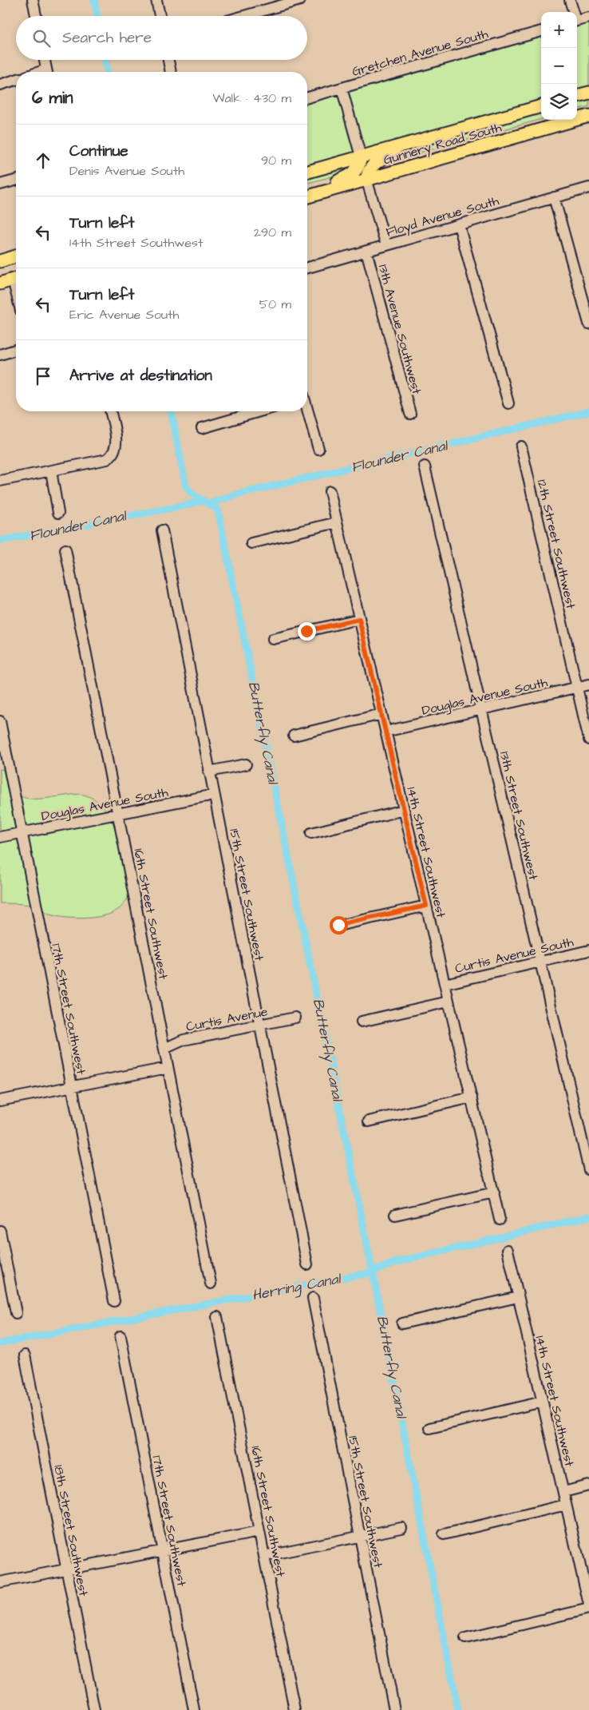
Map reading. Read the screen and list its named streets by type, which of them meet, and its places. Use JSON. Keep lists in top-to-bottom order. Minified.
{"streets":{"main road":["Gunnery Road South"],"street":["Gretchen Avenue South","Floyd Avenue South","13th Avenue Southwest","12th Street Southwest","Douglas Avenue South","13th Street Southwest","14th Street Southwest","15th Street Southwest","16th Street Southwest","Curtis Avenue South","17th Street Southwest","Curtis Avenue","18th Street Southwest"]},"crossings":[["Floyd Avenue South","13th Avenue Southwest"],["12th Street Southwest","Douglas Avenue South"],["Douglas Avenue South","13th Street Southwest"],["Douglas Avenue South","14th Street Southwest"],["Douglas Avenue South","15th Street Southwest"],["Douglas Avenue South","16th Street Southwest"],["Douglas Avenue South","17th Street Southwest"],["13th Street Southwest","Curtis Avenue South"],["14th Street Southwest","Curtis Avenue South"],["15th Street Southwest","Curtis Avenue"],["16th Street Southwest","Curtis Avenue"]],"water":["Flounder Canal","Butterfly Canal","Herring Canal"],"page":{"map_buttons":["+","−"],"search":"Search here","heading":["6 min","Walk · 430 m"],"list":[["Continue","Denis Avenue South","90 m"],["Turn left","14th Street Southwest","290 m"],["Turn left","Eric Avenue South","50 m"],"Arrive at destination"]}}
